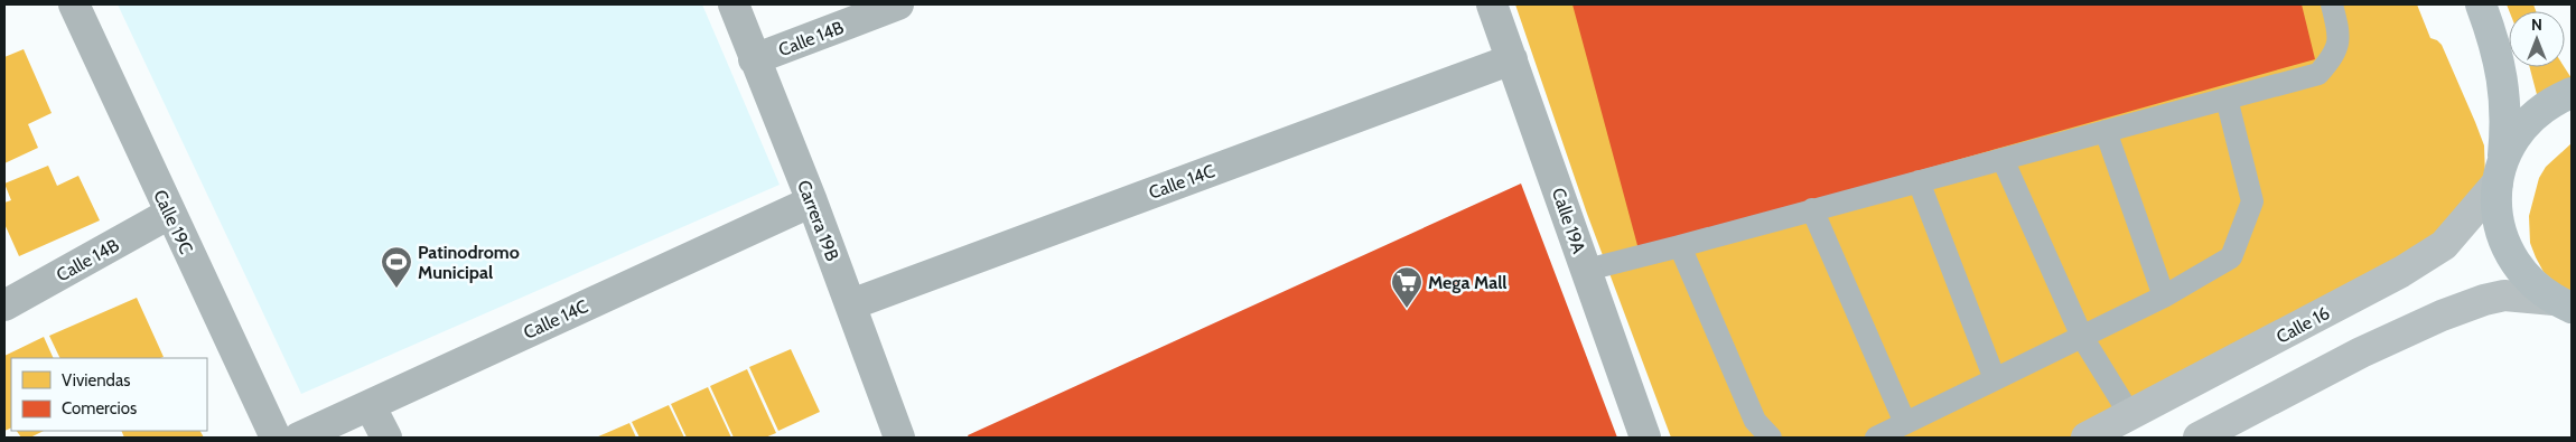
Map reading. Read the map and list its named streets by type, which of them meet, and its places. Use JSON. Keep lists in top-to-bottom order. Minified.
{"streets":{"main road":["Calle 16"],"street":["Calle 14B","Calle 14C","Carrera 19B","Calle 19A","Calle 19C"]},"crossings":[["Calle 14B","Carrera 19B"],["Calle 14B","Calle 19C"],["Calle 14C","Carrera 19B"],["Calle 14C","Calle 19A"]],"places":{"sports":["Patinodromo Municipal"],"supermarket":["Mega Mall"]},"legend":["Viviendas","Comercios"],"north":"top"}
